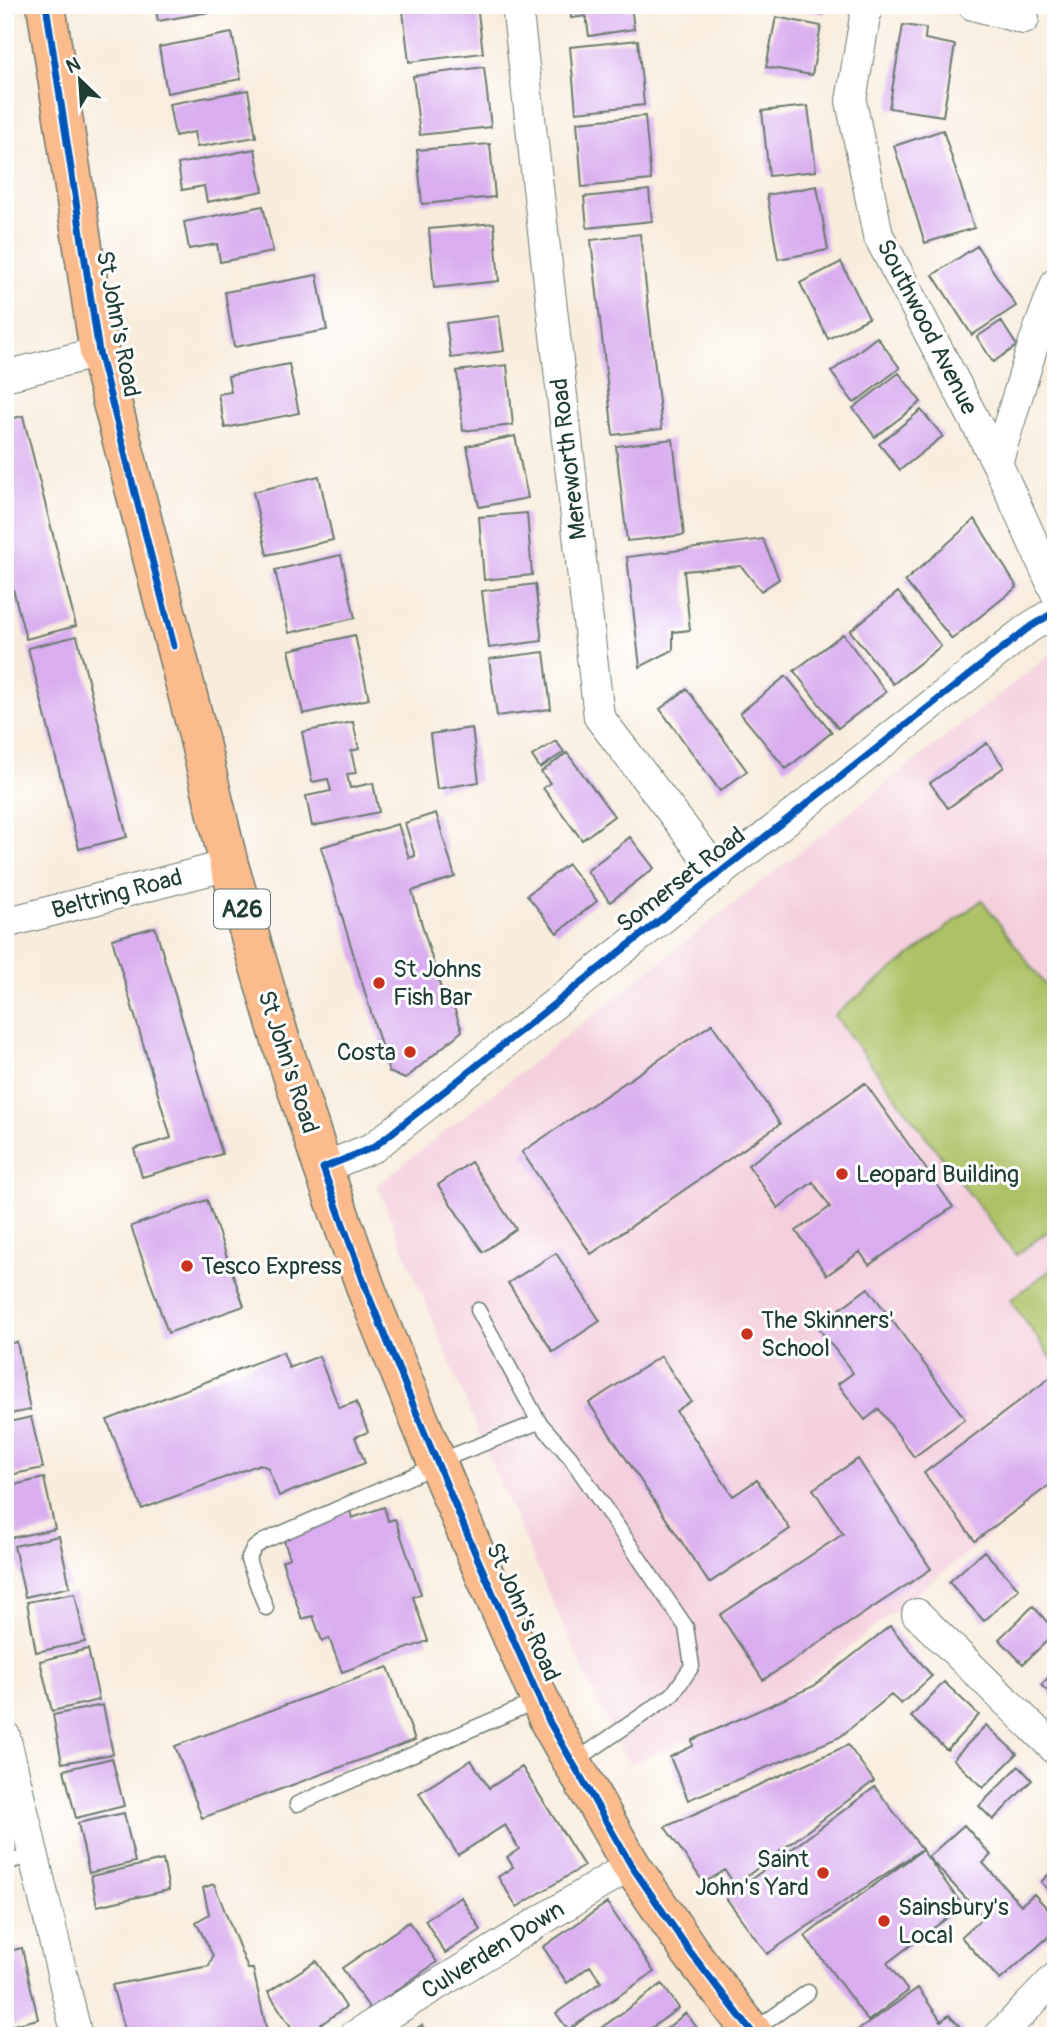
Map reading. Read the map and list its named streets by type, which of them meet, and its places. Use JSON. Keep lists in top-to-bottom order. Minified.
{"streets":{"highway":["St John's Road","A26"],"street":["Southwood Avenue","Mereworth Road","Somerset Road","Beltring Road","Culverden Down"]},"crossings":[["St John's Road","Somerset Road"],["St John's Road","Beltring Road"],["St John's Road","Culverden Down"],["Mereworth Road","Somerset Road"]],"places":["St Johns Fish Bar","Costa","Leopard Building","Tesco Express","The Skinners' School","Saint John's Yard","Sainsbury's Local"],"north":"top left"}
